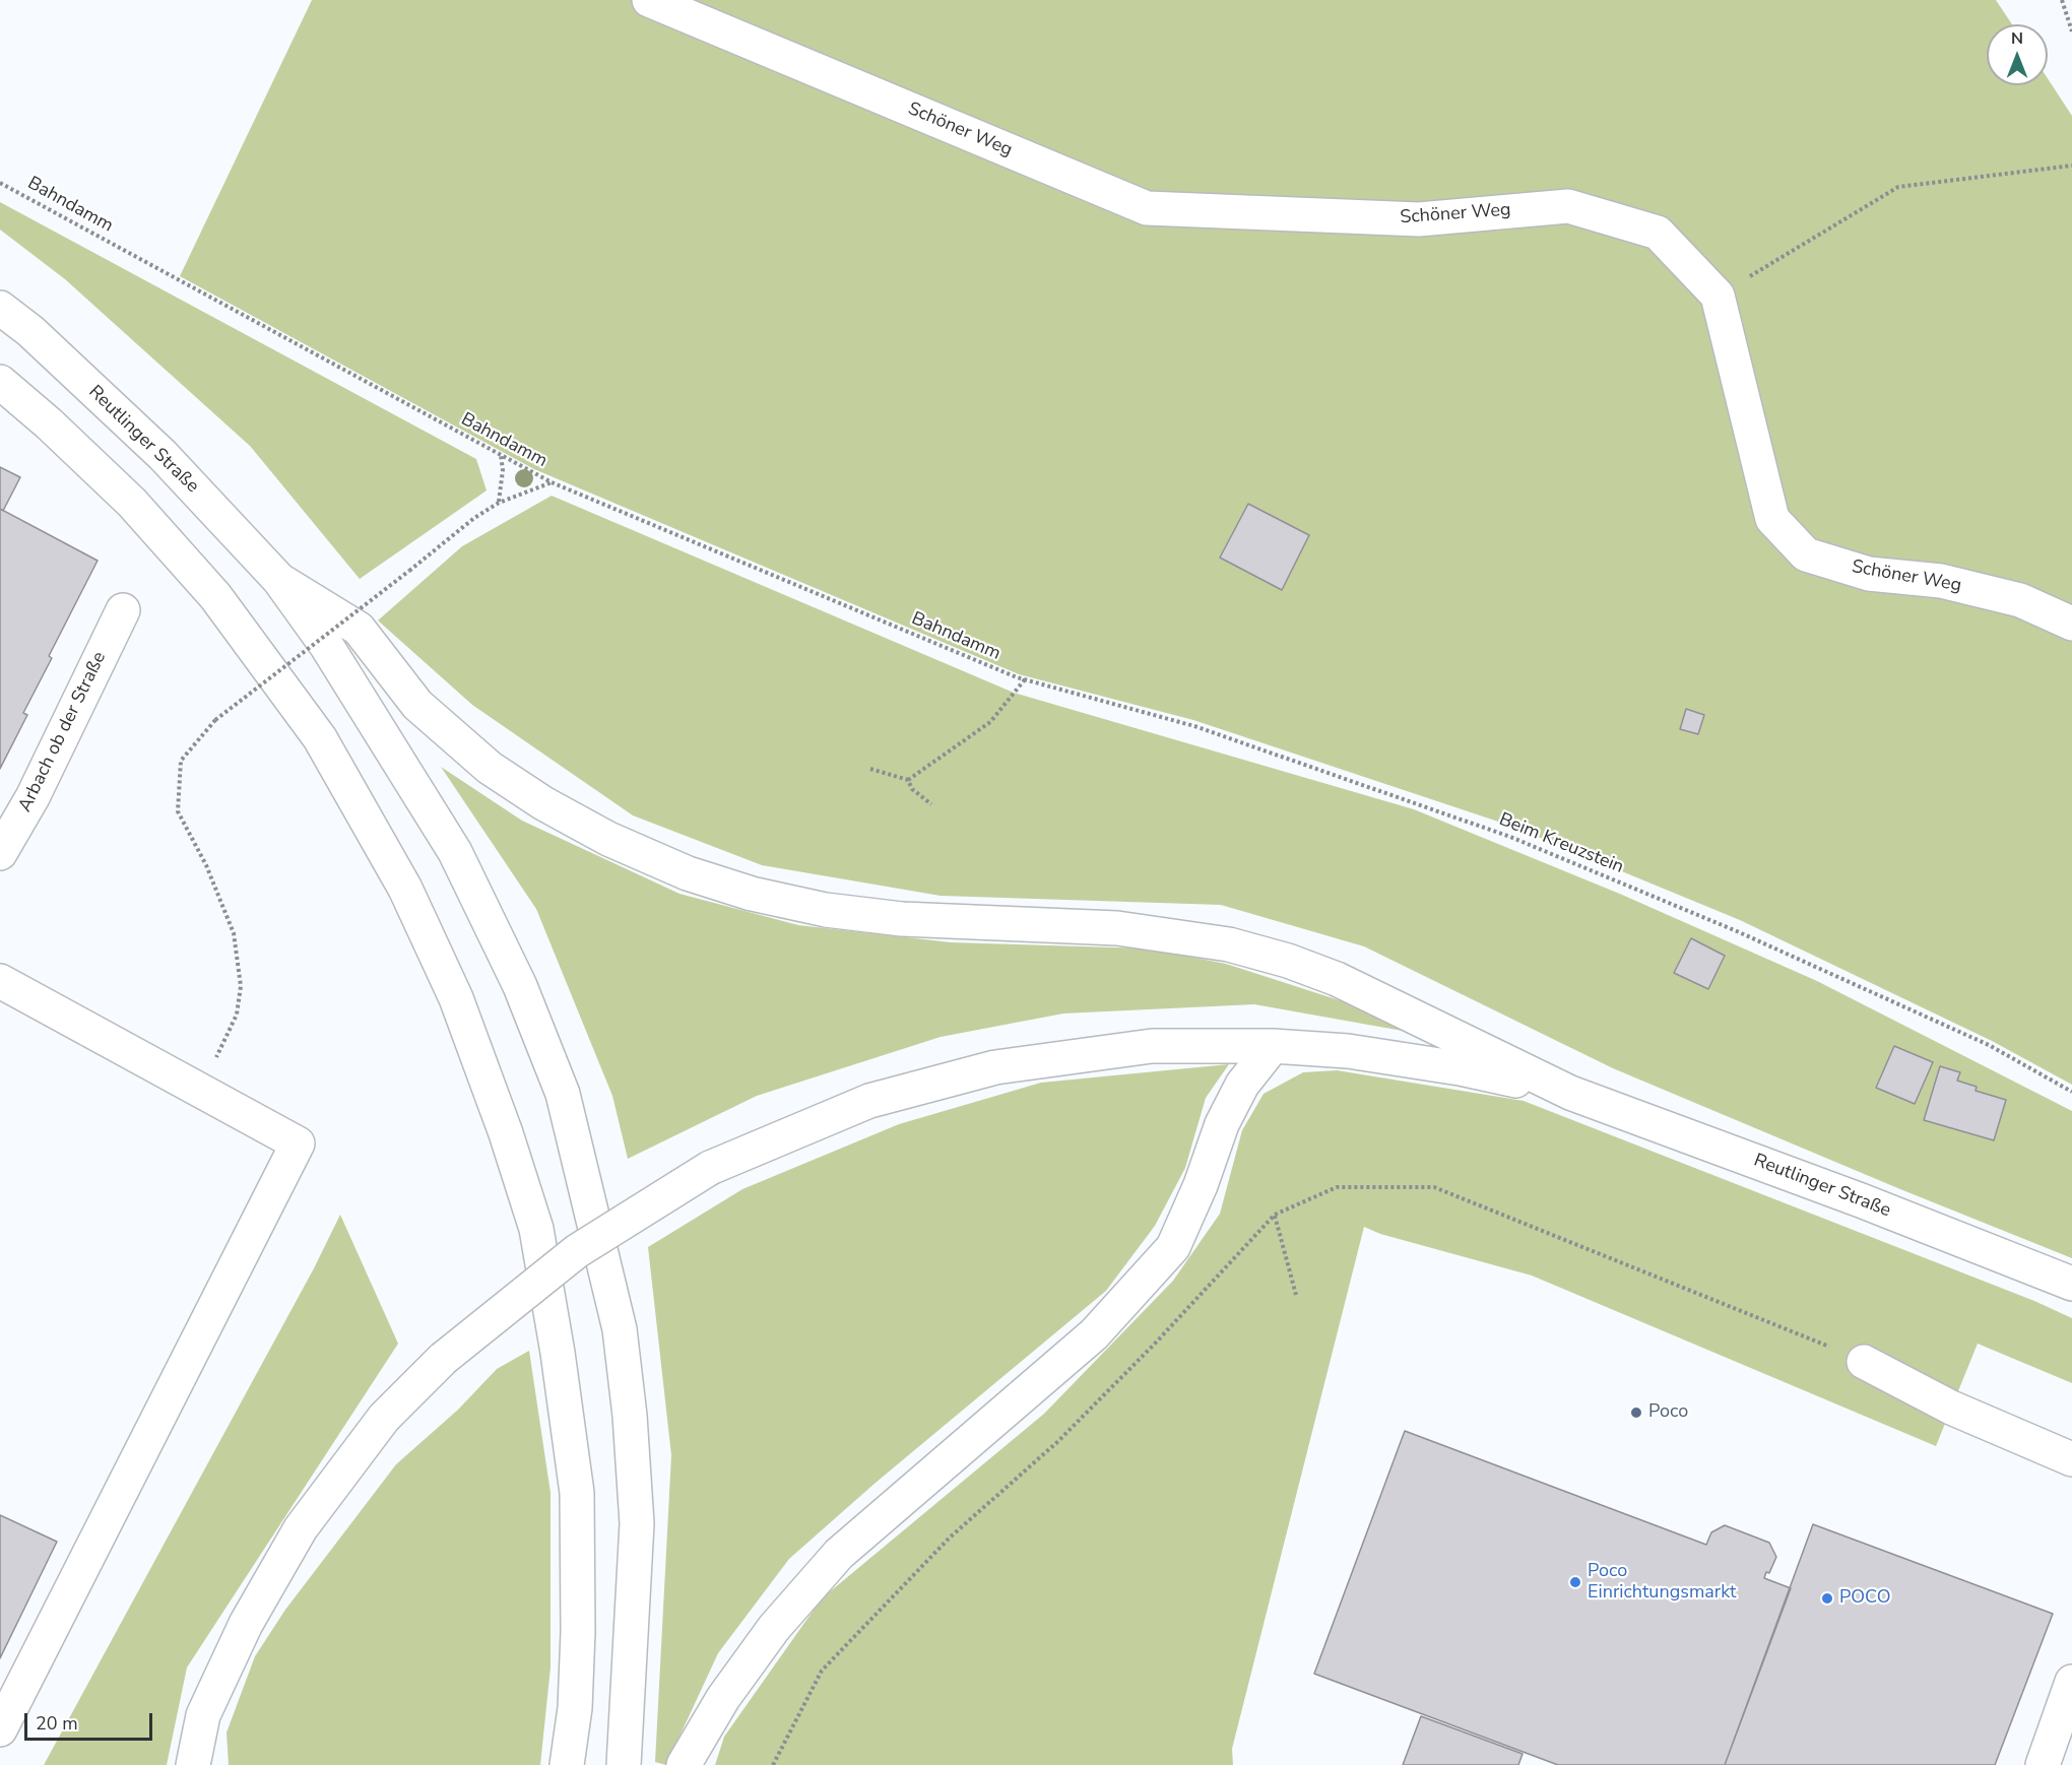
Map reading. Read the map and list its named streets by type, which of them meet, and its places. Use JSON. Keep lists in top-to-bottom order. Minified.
{"streets":{"main road":["Schöner Weg","Reutlinger Straße","Arbach ob der Straße"],"path":["Bahndamm","Beim Kreuzstein"]},"crossings":[["Bahndamm","Beim Kreuzstein"]],"places":["Poco","Poco Einrichtungsmarkt","POCO"],"scale_bar":"20 m","north":"top"}
